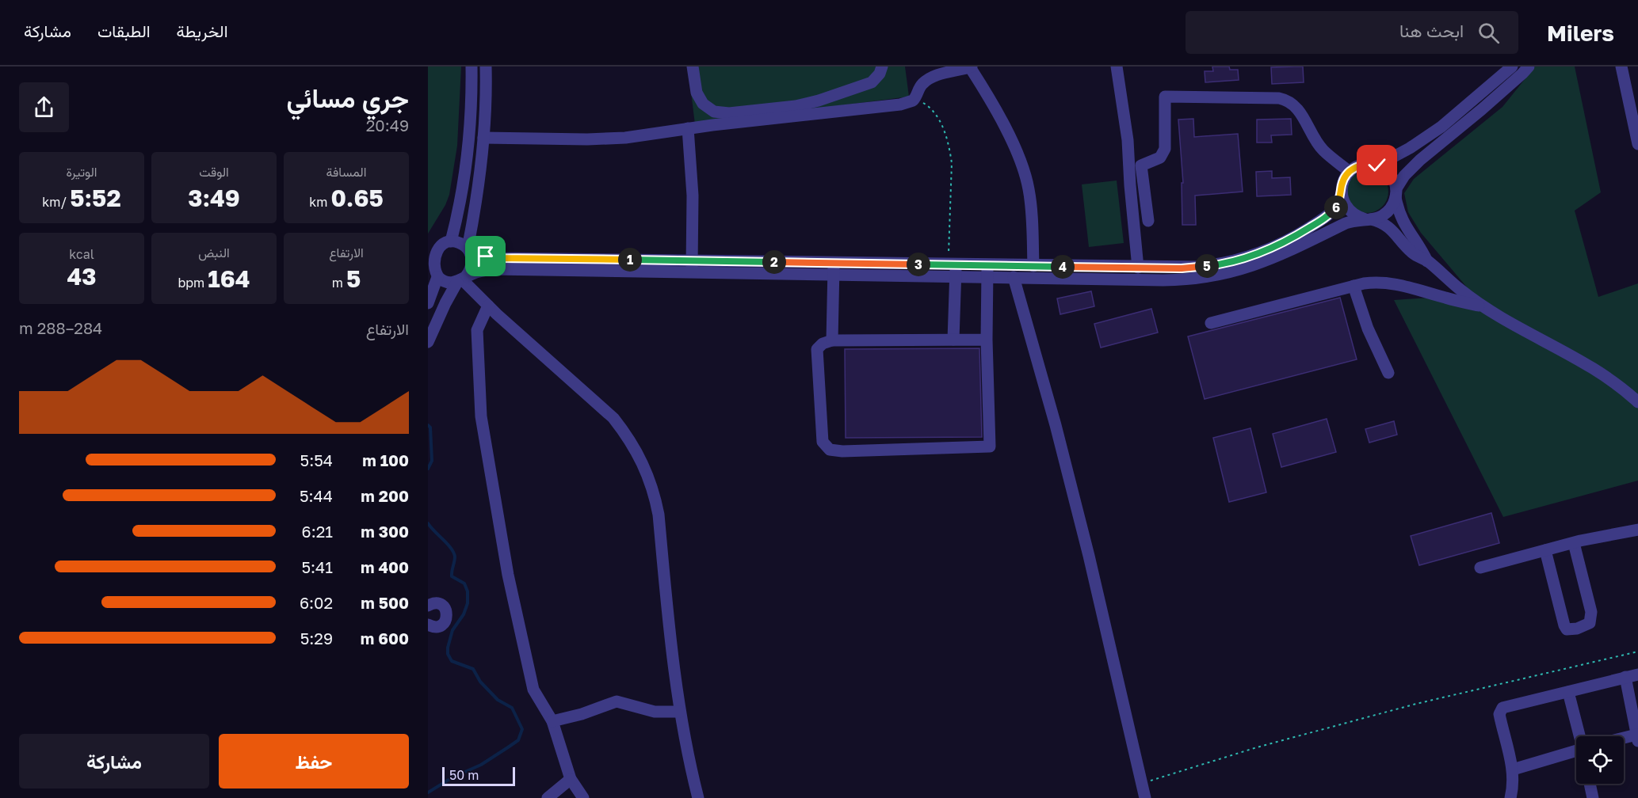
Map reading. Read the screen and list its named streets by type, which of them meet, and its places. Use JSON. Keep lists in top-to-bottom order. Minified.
{"scale_bar":"50 m","page":{"header":"Milers","search":"ابحث هنا","nav":["الخريطة","الطبقات","مشاركة"],"heading":["جري مسائي","20:49"],"stats":[["المسافة","0.65 km"],["الوقت","3:49"],["الوتيرة","5:52 /km"],["الارتفاع","5 m"],["النبض","164 bpm"],["kcal","43"]],"pins":["6","1","2","3","5","4"],"chart":["الارتفاع","284–288 m"],"list":[{"name":"100 m","note":"5:54"},{"name":"200 m","note":"5:44"},{"name":"300 m","note":"6:21"},{"name":"400 m","note":"5:41"},{"name":"500 m","note":"6:02"},{"name":"600 m","note":"5:29"}],"buttons":["حفظ","مشاركة"],"scale":"50 m"}}
